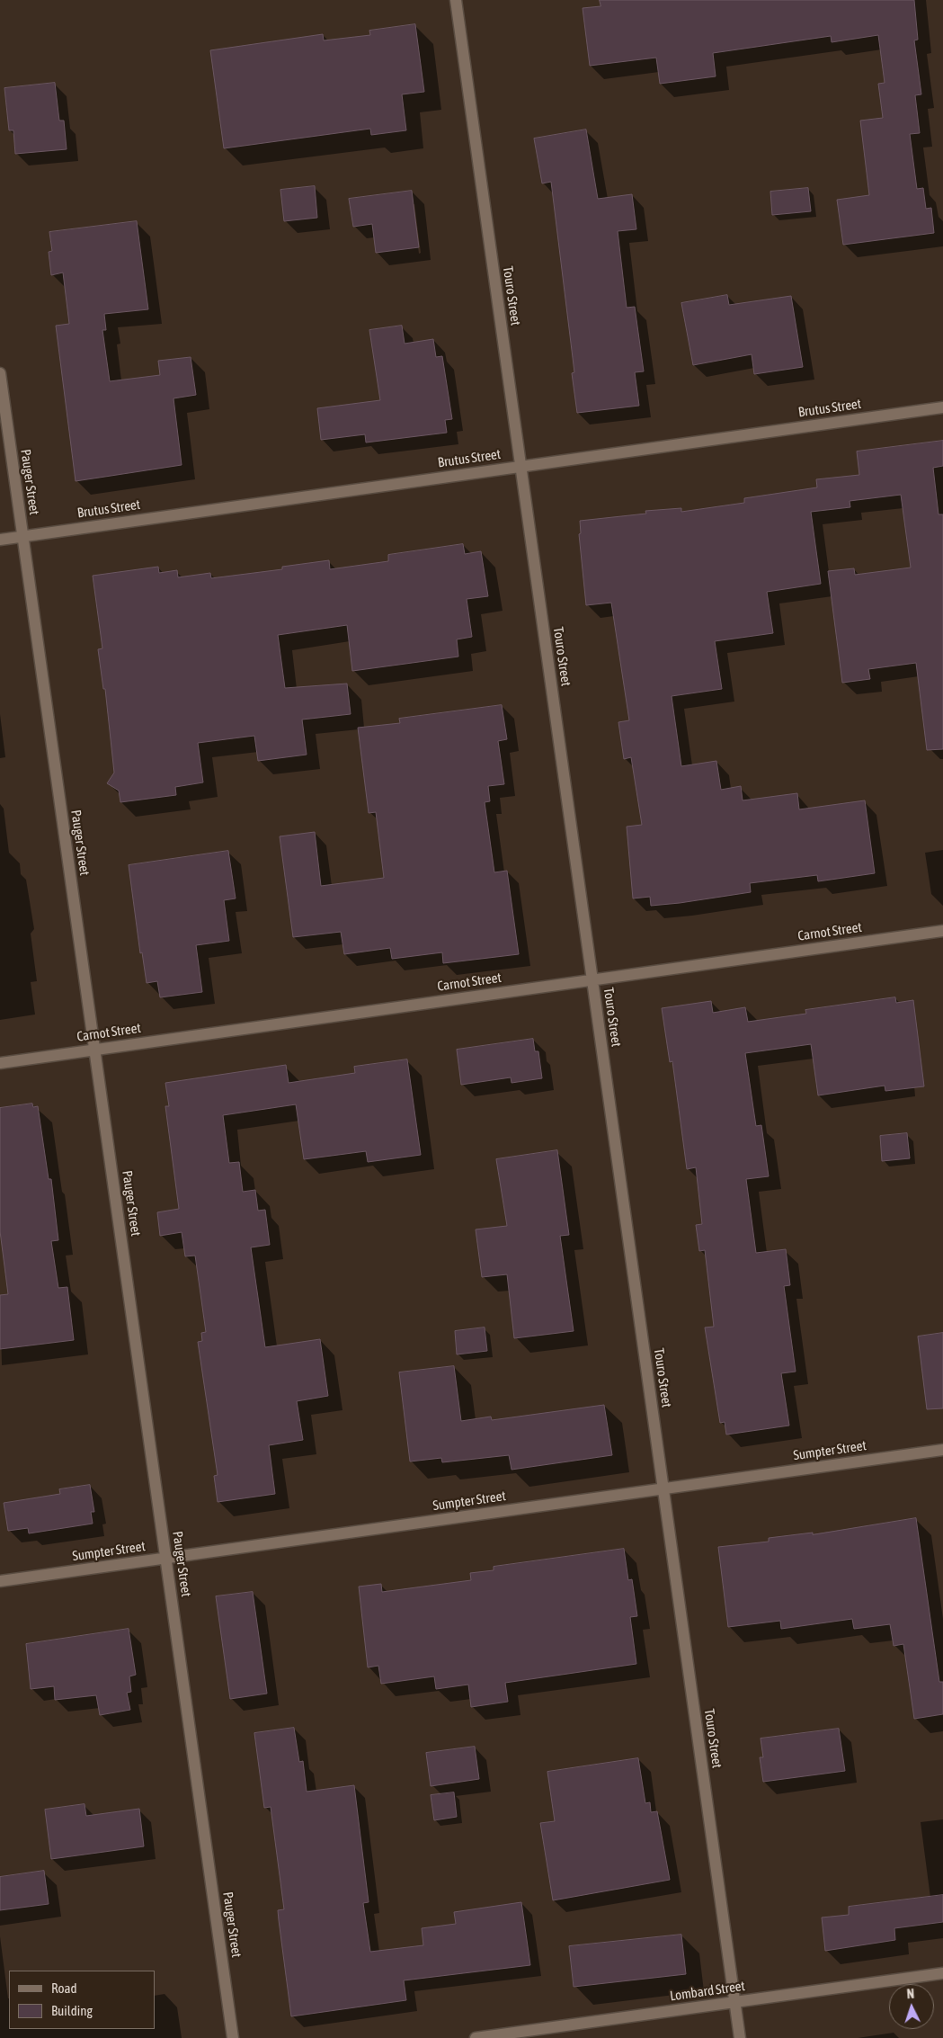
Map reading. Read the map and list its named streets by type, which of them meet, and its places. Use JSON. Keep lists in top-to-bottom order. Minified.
{"streets":{"street":["Touro Street","Brutus Street","Pauger Street","Carnot Street","Sumpter Street","Lombard Street"]},"crossings":[["Touro Street","Brutus Street"],["Touro Street","Carnot Street"],["Touro Street","Sumpter Street"],["Touro Street","Lombard Street"],["Brutus Street","Pauger Street"],["Pauger Street","Carnot Street"],["Pauger Street","Sumpter Street"]],"legend":["Road","Building"],"north":"top"}
